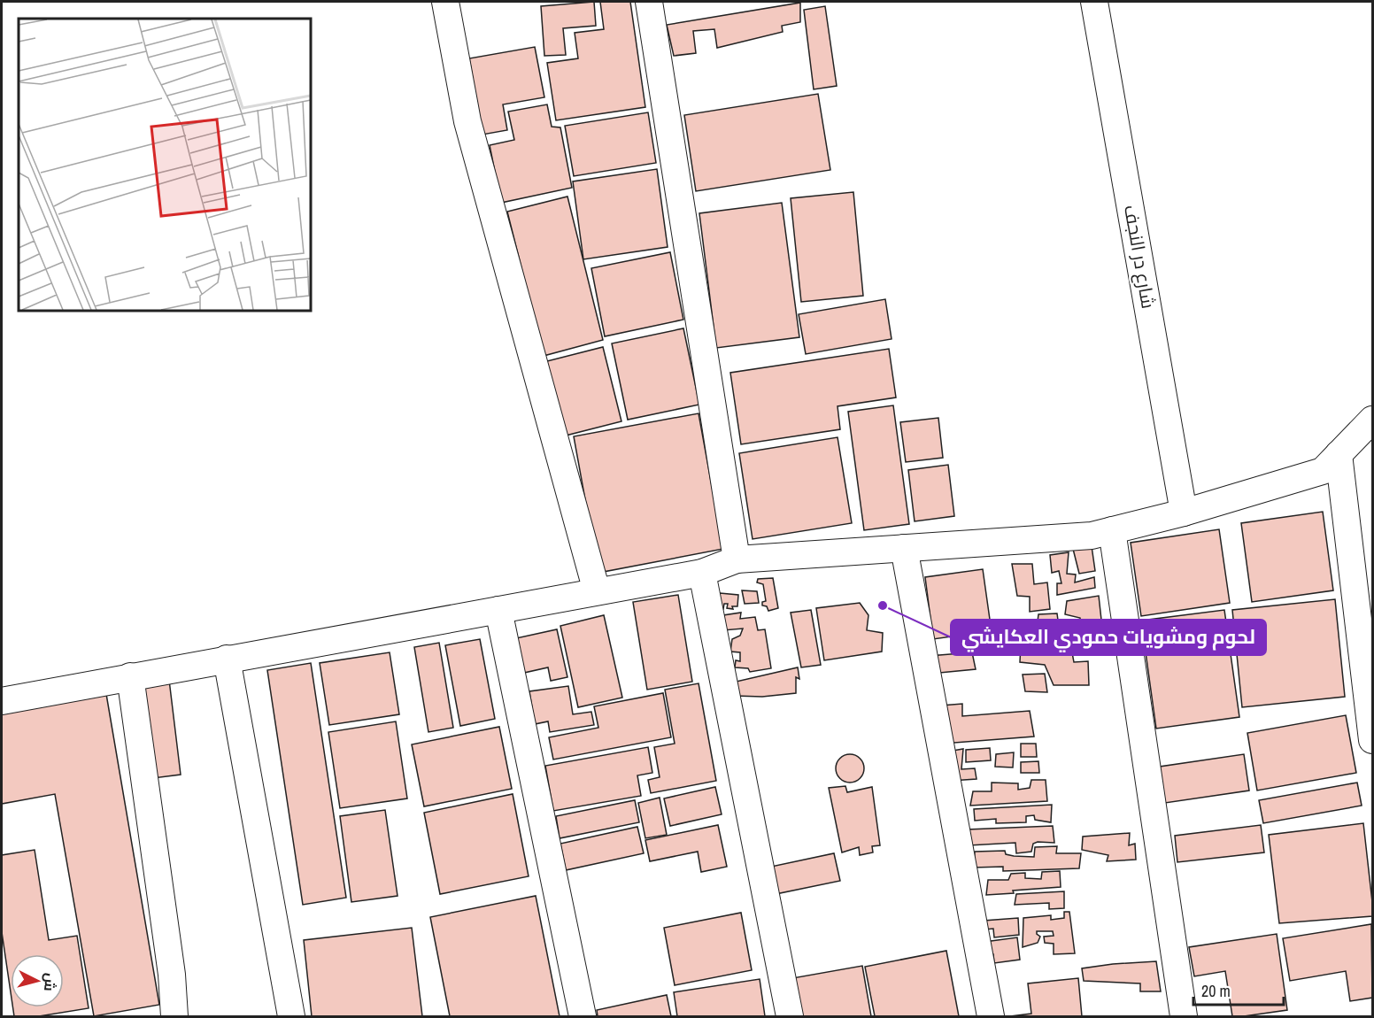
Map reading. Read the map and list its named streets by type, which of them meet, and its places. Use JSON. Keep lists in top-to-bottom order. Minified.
{"streets":{"street":["شارع در النجف"]},"places":["لحوم ومشويات حمودي العكايشي"],"scale_bar":"20 m","north":"right"}
